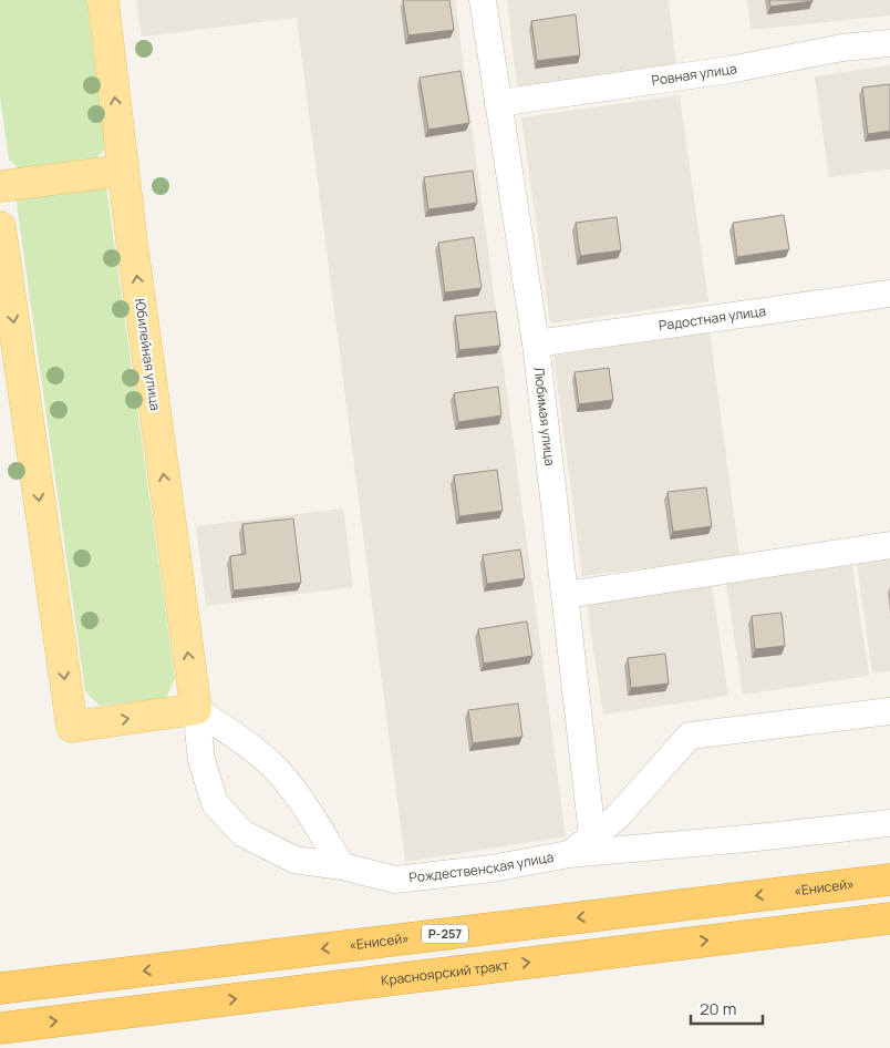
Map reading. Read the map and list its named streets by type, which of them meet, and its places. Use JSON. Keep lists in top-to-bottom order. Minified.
{"streets":{"highway":["«Енисей»","Р-257","Красноярский тракт"],"main road":["Юбилейная улица"],"street":["Ровная улица","Радостная улица","Любимая улица","Рождественская улица"]},"crossings":[["Ровная улица","Любимая улица"],["Радостная улица","Любимая улица"],["Юбилейная улица","Рождественская улица"],["Любимая улица","Рождественская улица"]],"one_way":["Юбилейная улица","«Енисей»","Красноярский тракт"],"scale_bar":"20 m"}
